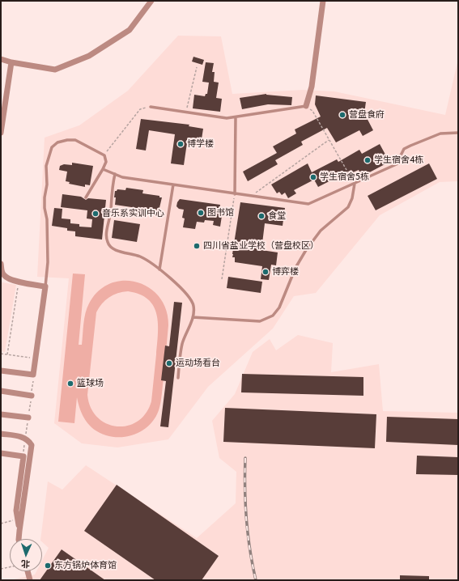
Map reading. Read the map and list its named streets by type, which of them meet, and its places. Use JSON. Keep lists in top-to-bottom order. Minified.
{"places":["营盘食府","博学楼","学生宿舍4栋","学生宿舍5栋","图书馆","音乐系实训中心","食堂","四川省盐业学校（营盘校区）","博弈楼","运动场看台","篮球场","东方锅炉体育馆"],"north":"bottom"}
